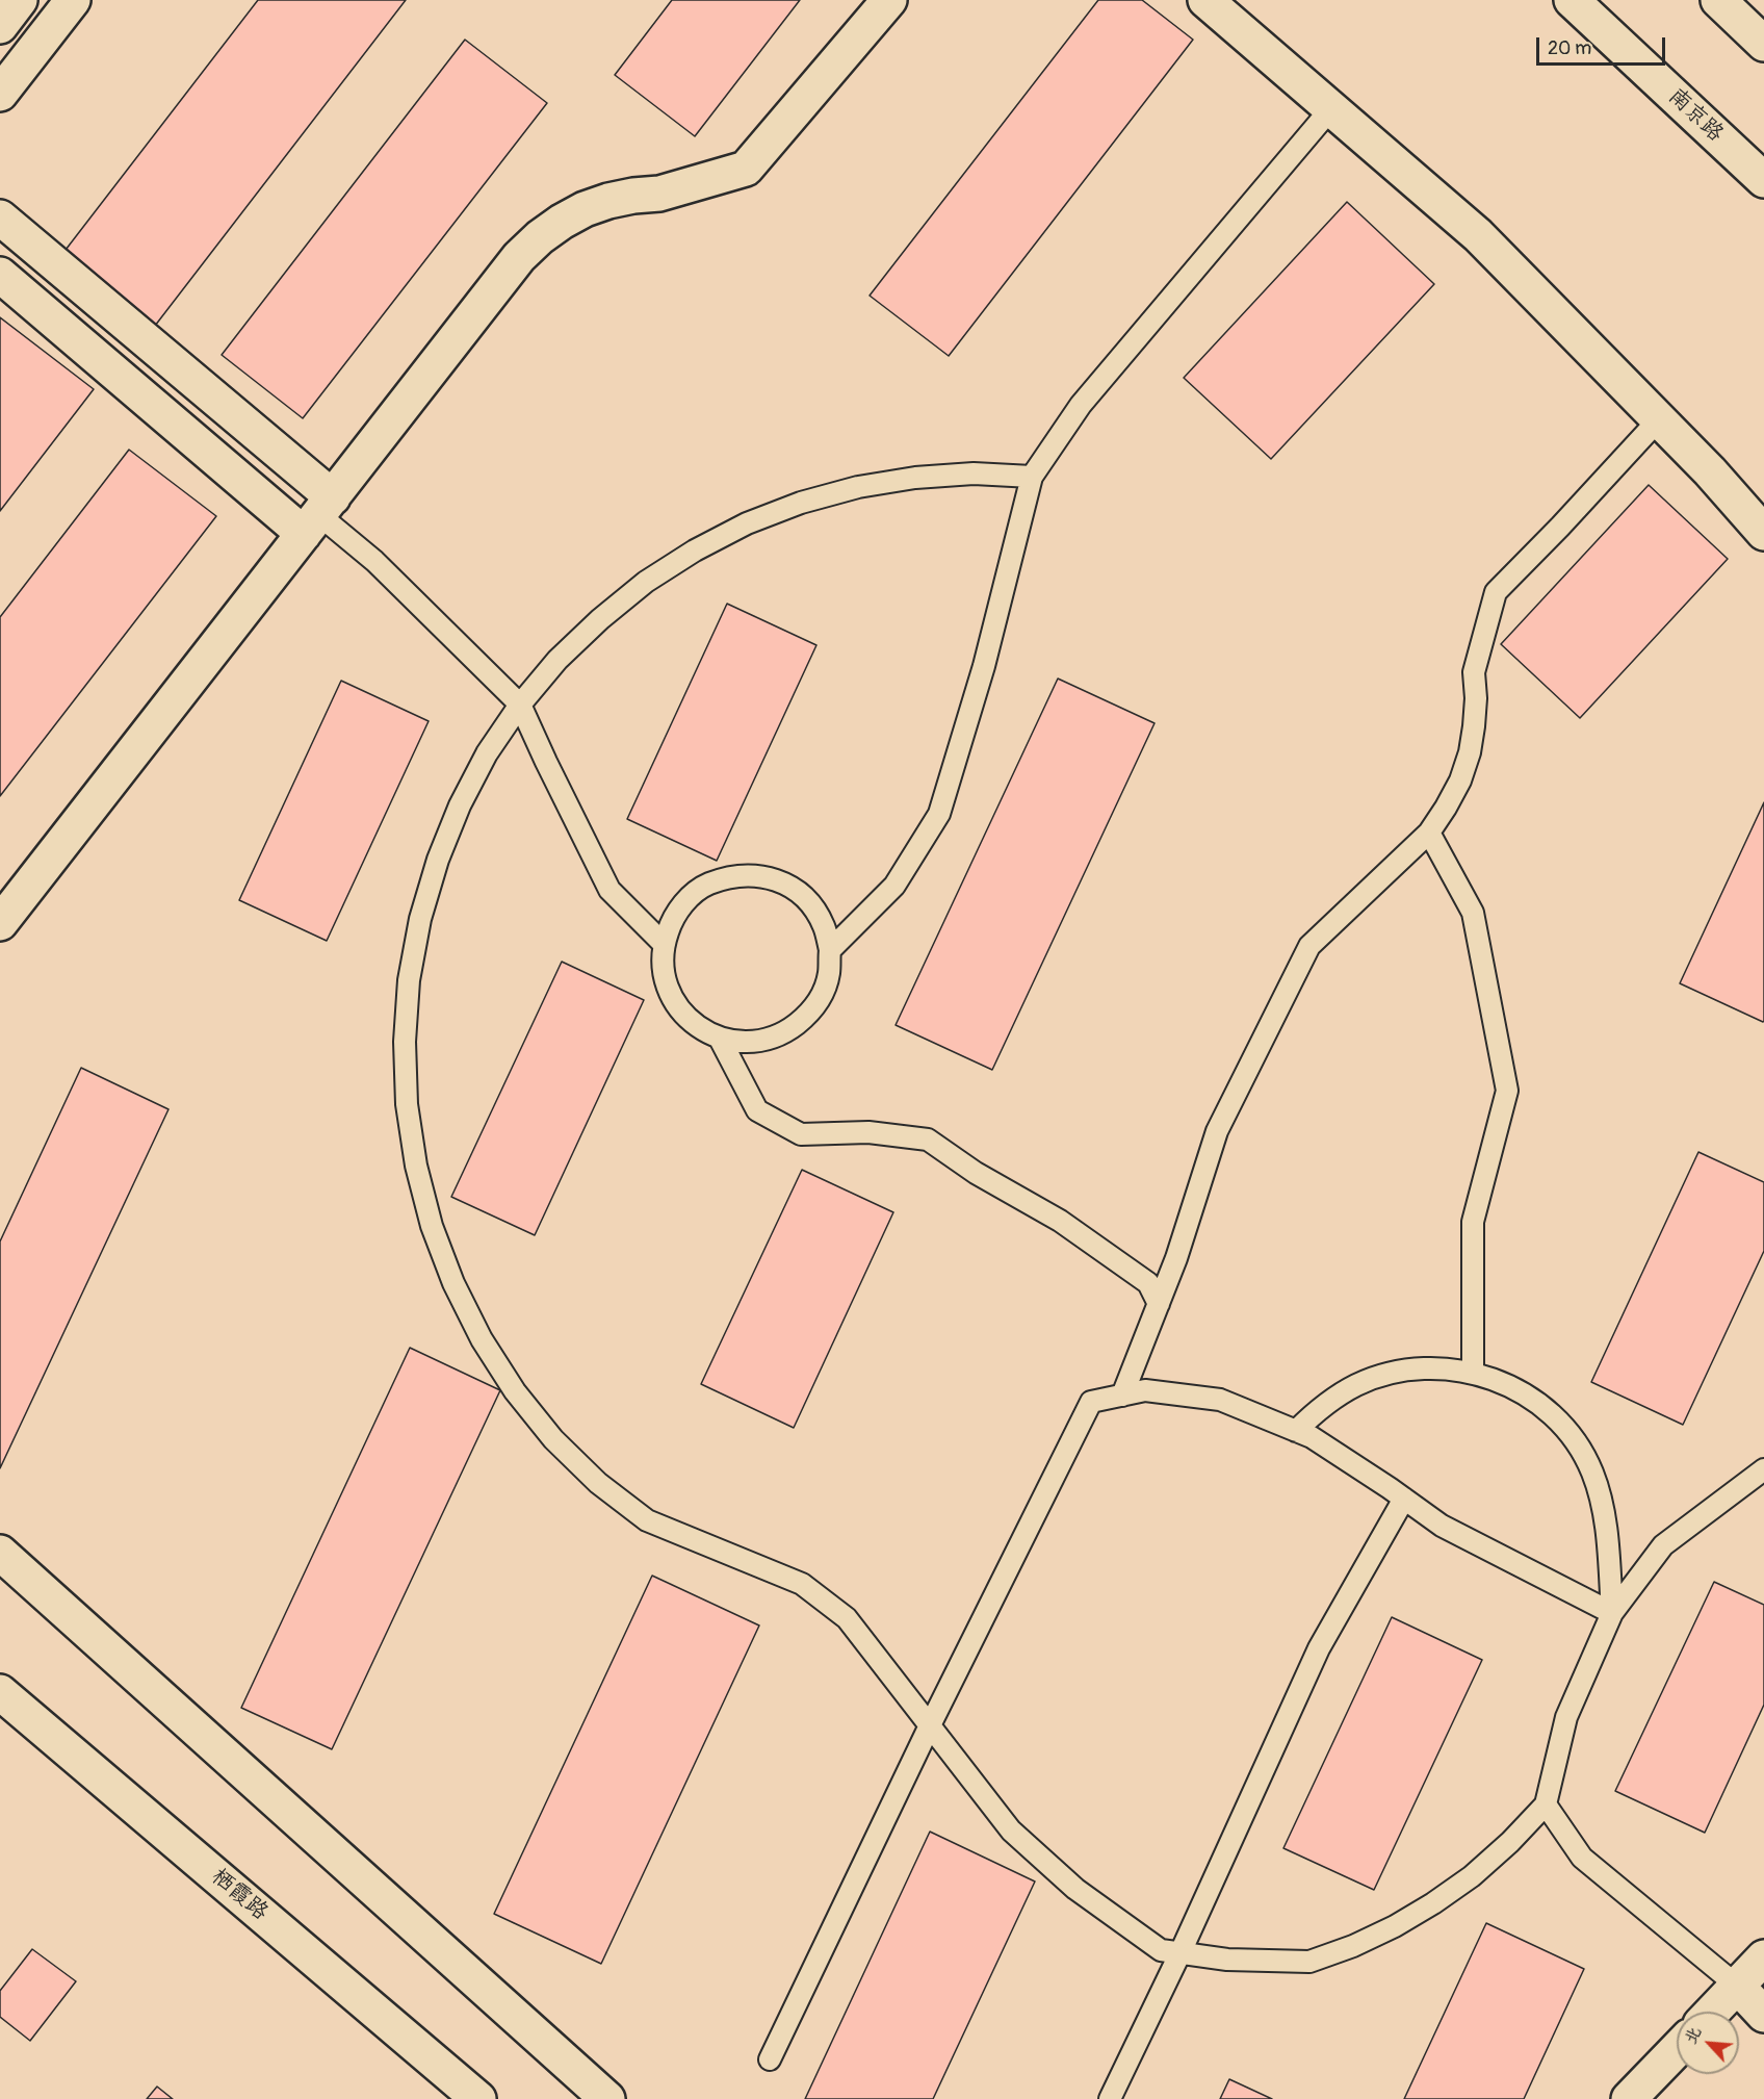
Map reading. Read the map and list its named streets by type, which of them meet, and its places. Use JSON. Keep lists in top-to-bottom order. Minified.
{"streets":{"street":["南京路","栖霞路"]},"scale_bar":"20 m","north":"top left"}
